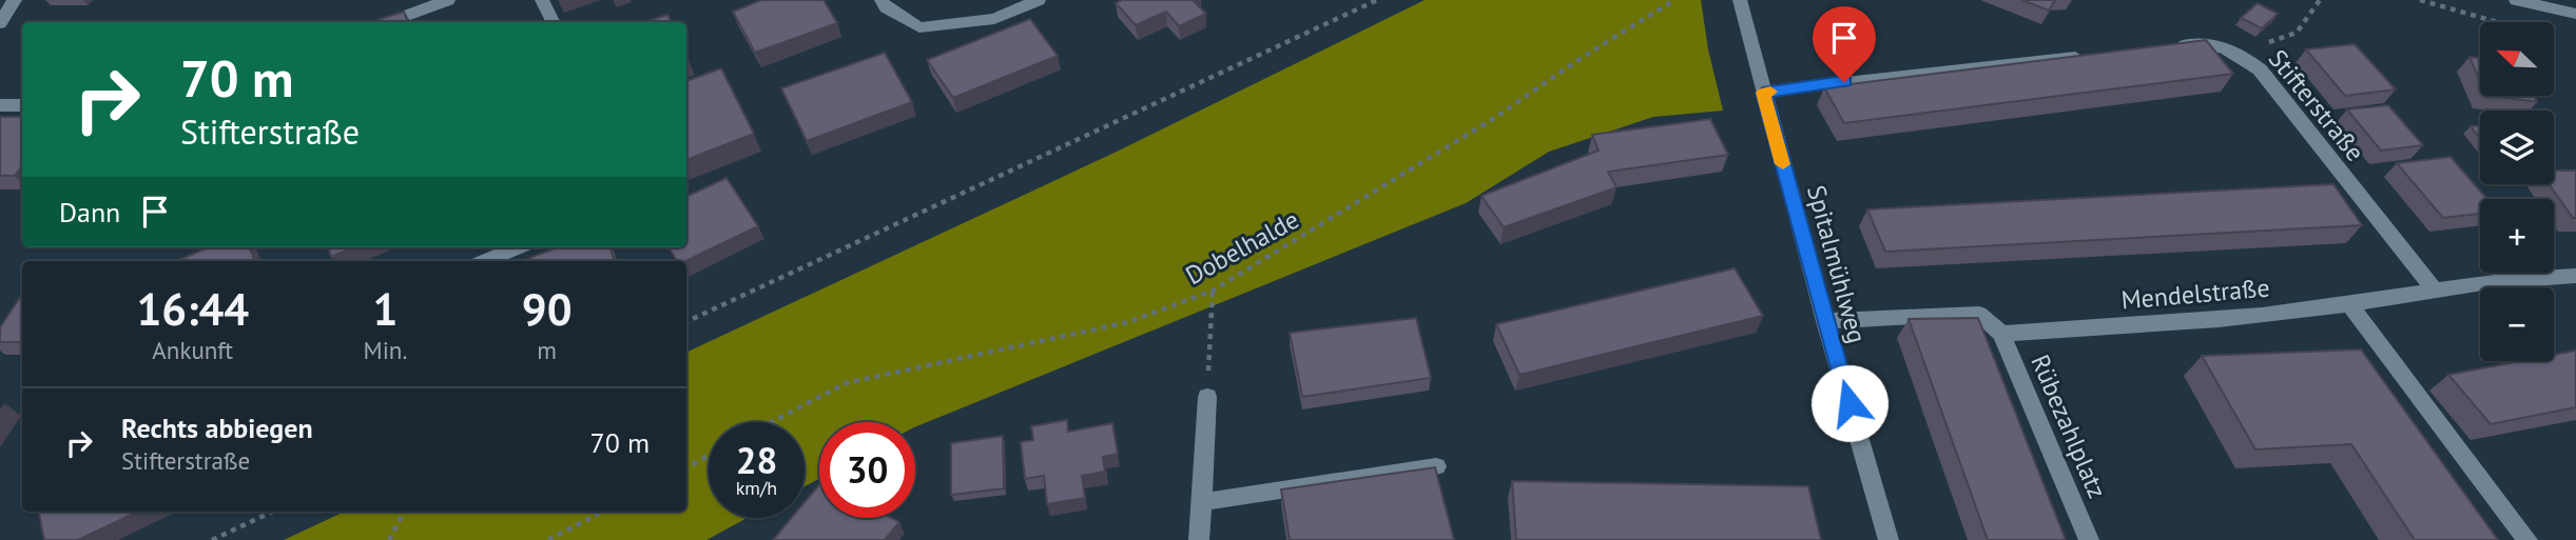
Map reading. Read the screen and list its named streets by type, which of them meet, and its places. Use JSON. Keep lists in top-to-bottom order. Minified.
{"streets":{"street":["Stifterstraße","Spitalmühlweg","Mendelstraße","Rübezahlplatz"],"path":["Dobelhalde"]},"crossings":[["Stifterstraße","Mendelstraße"],["Mendelstraße","Rübezahlplatz"]],"north":"top left","page":{"map_buttons":["+","−"],"turn":["70 m","Stifterstraße"],"then":"Dann","eta":["16:44","Ankunft","1","Min.","90","m"],"list":[{"name":"Rechts abbiegen","note":"Stifterstraße","value":"70 m"}],"speed":"28 km/h","limit":"30"}}
